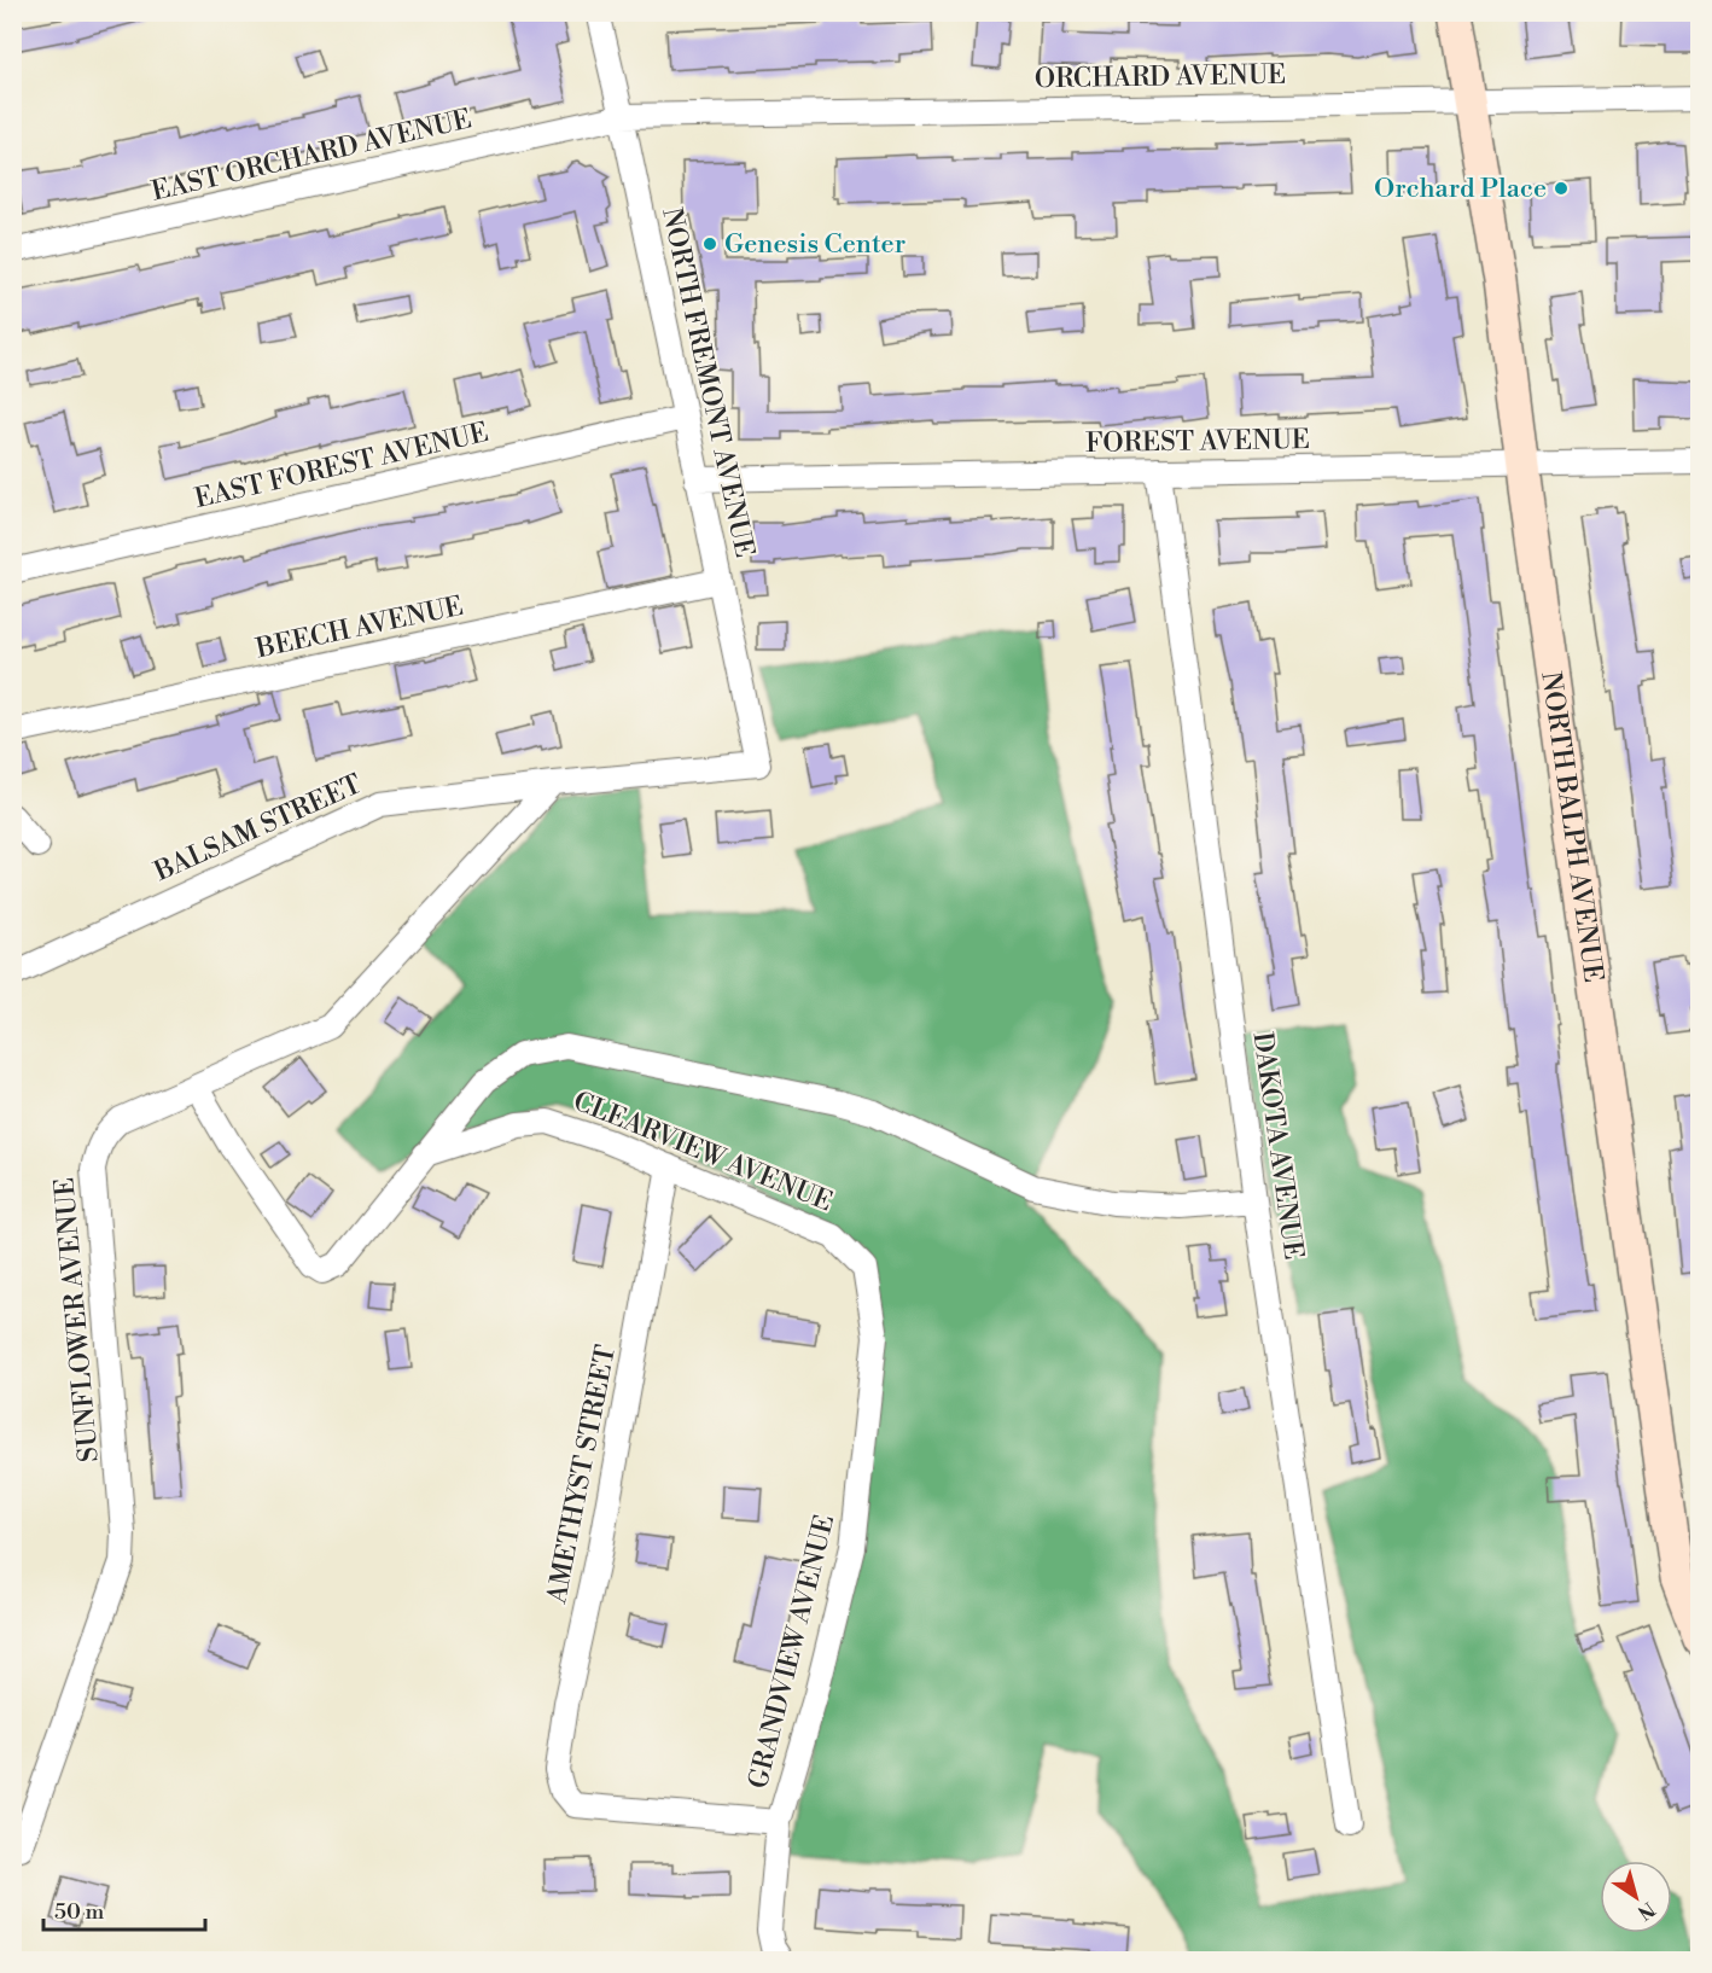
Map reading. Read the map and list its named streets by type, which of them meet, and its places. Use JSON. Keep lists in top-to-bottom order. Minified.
{"streets":{"street":["ORCHARD AVENUE","EAST ORCHARD AVENUE","NORTH FREMONT AVENUE","FOREST AVENUE","EAST FOREST AVENUE","BEECH AVENUE","NORTH BALPH AVENUE","BALSAM STREET","DAKOTA AVENUE","CLEARVIEW AVENUE","SUNFLOWER AVENUE","AMETHYST STREET","GRANDVIEW AVENUE"]},"crossings":[["ORCHARD AVENUE","EAST ORCHARD AVENUE"],["ORCHARD AVENUE","NORTH FREMONT AVENUE"],["ORCHARD AVENUE","NORTH BALPH AVENUE"],["EAST ORCHARD AVENUE","NORTH FREMONT AVENUE"],["NORTH FREMONT AVENUE","FOREST AVENUE"],["NORTH FREMONT AVENUE","EAST FOREST AVENUE"],["NORTH FREMONT AVENUE","BEECH AVENUE"],["NORTH FREMONT AVENUE","BALSAM STREET"],["FOREST AVENUE","NORTH BALPH AVENUE"],["FOREST AVENUE","DAKOTA AVENUE"],["BALSAM STREET","SUNFLOWER AVENUE"],["CLEARVIEW AVENUE","AMETHYST STREET"],["CLEARVIEW AVENUE","GRANDVIEW AVENUE"],["AMETHYST STREET","GRANDVIEW AVENUE"]],"places":["Orchard Place","Genesis Center"],"scale_bar":"50 m","north":"bottom right"}
